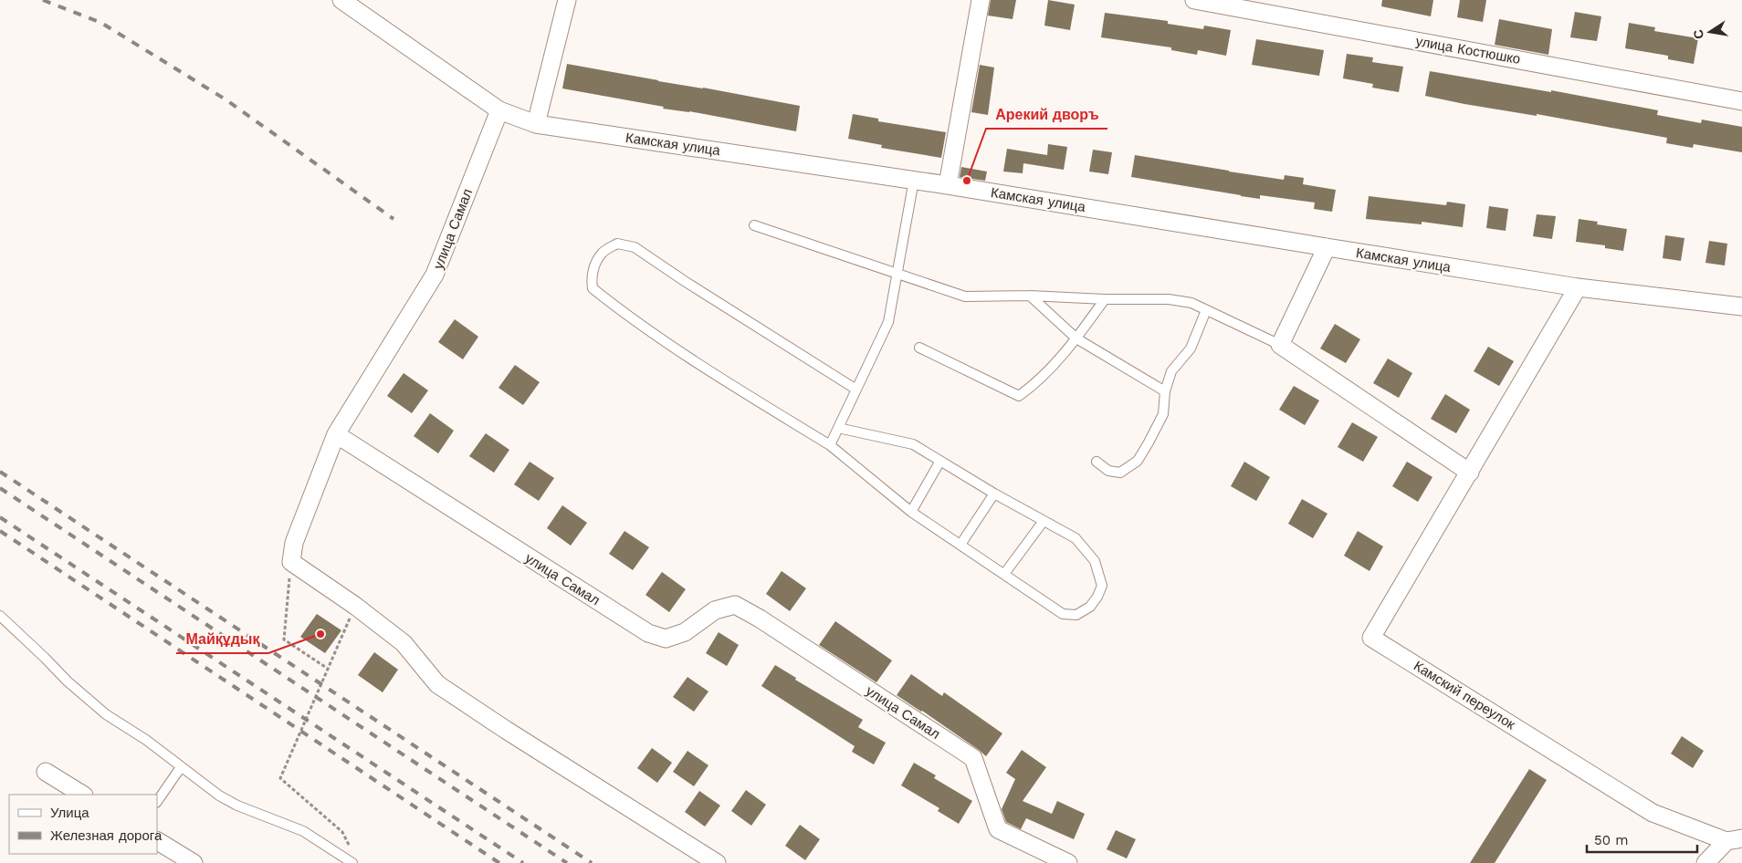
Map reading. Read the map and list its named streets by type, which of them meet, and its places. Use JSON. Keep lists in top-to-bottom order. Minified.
{"streets":{"street":["улица Костюшко","Камская улица","улица Самал","Камский переулок"]},"crossings":[["Камская улица","улица Самал"],["Камская улица","Камский переулок"]],"places":["Арекий дворъ","Майқұдық"],"legend":["Улица","Железная дорога"],"scale_bar":"50 m","north":"left"}
